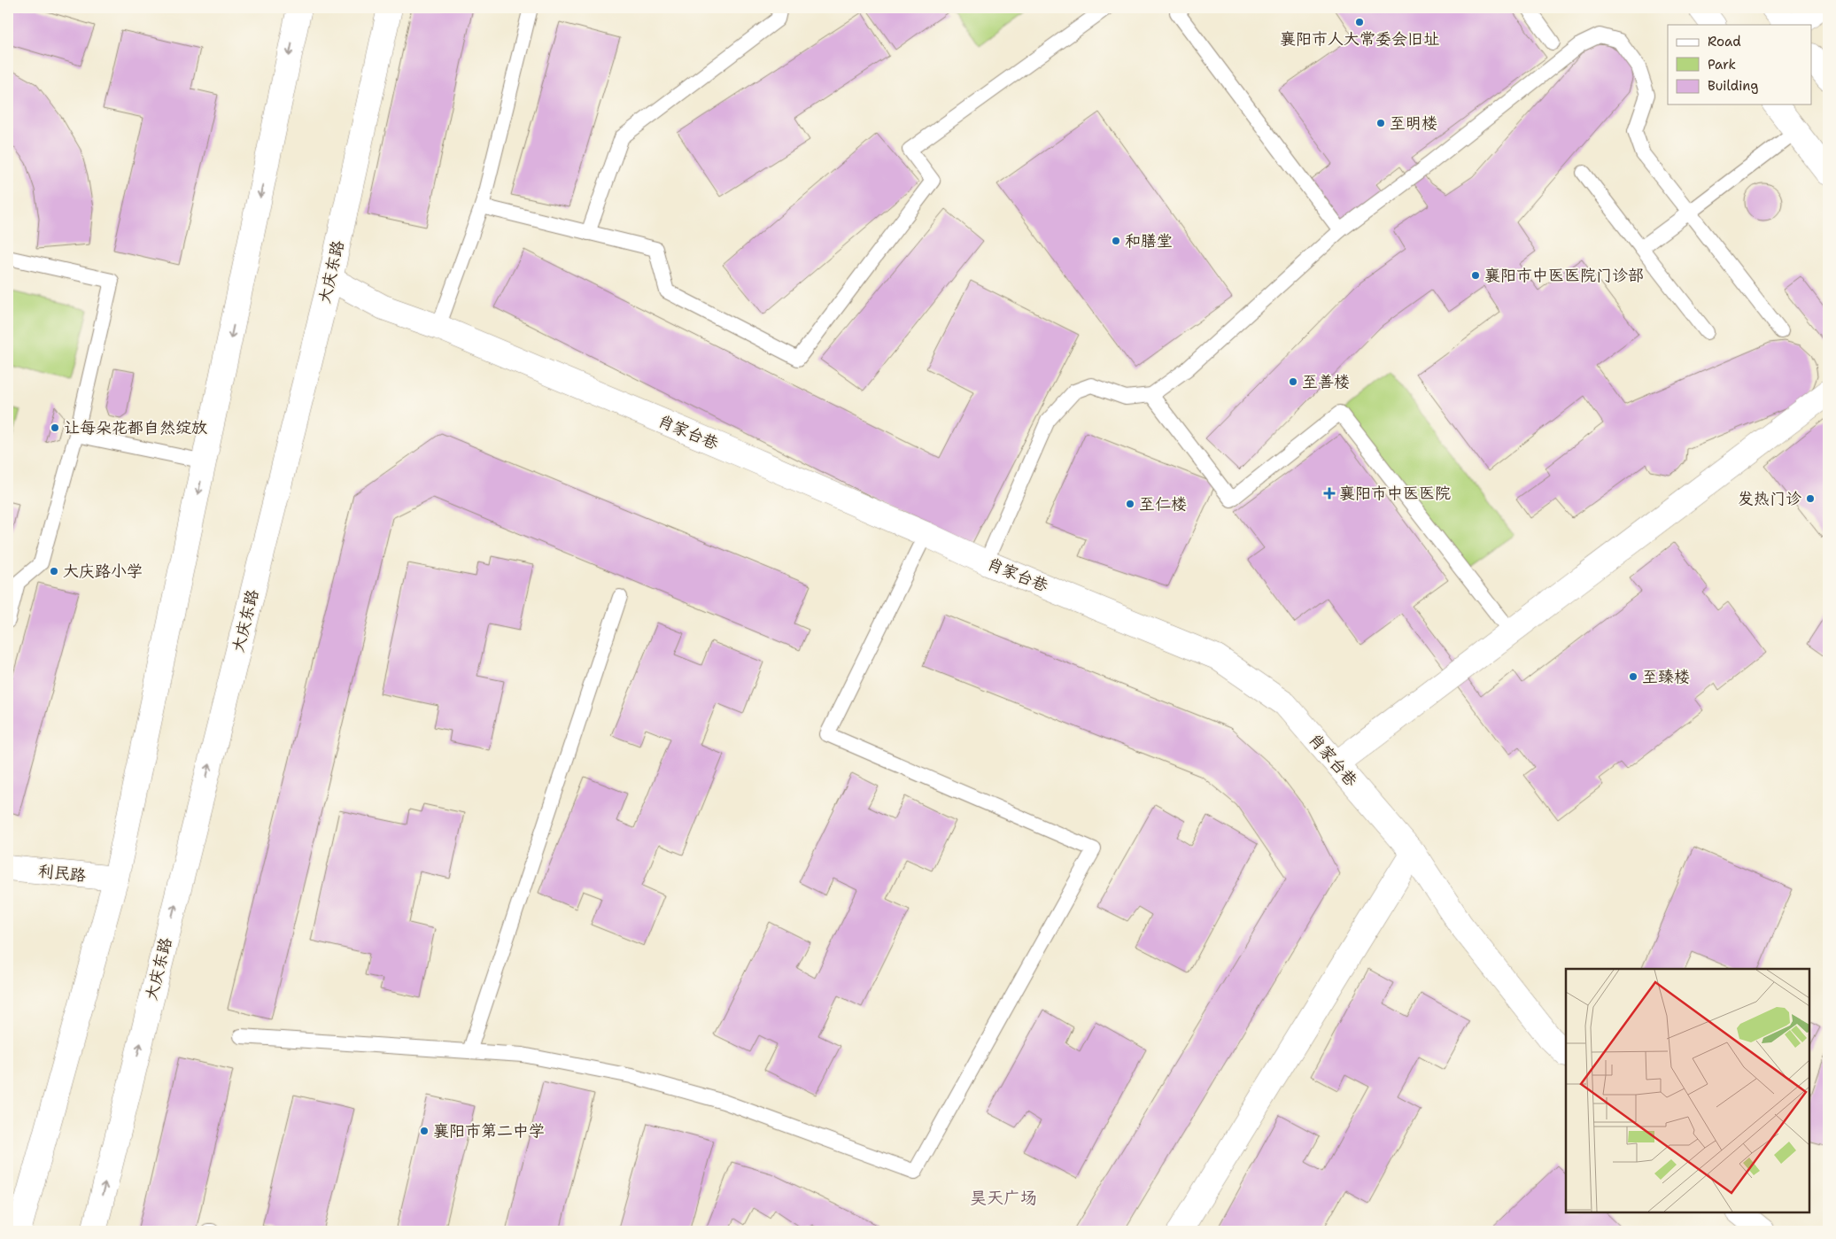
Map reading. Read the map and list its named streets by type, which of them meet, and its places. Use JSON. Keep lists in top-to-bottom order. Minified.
{"streets":{"street":["大庆东路","肖家台巷","利民路"]},"crossings":[["大庆东路","肖家台巷"]],"districts":["昊天广场"],"places":{"other":["襄阳市人大常委会旧址","至明楼","和膳堂","襄阳市中医医院门诊部","至善楼","让每朵花都自然绽放","发热门诊","至仁楼","大庆路小学","至臻楼","襄阳市第二中学"],"health":["襄阳市中医医院"]},"legend":["Road","Park","Building"]}
